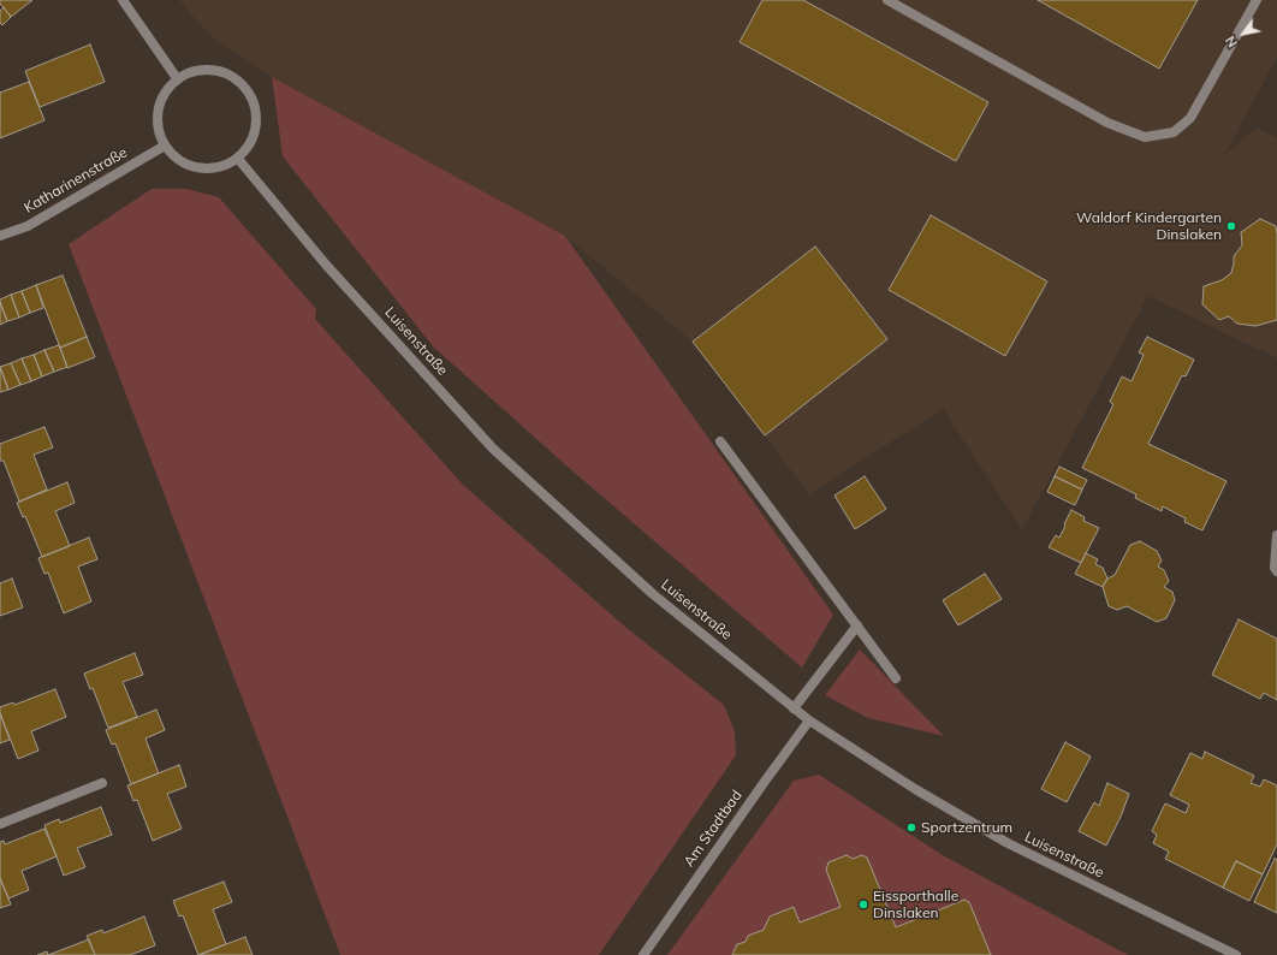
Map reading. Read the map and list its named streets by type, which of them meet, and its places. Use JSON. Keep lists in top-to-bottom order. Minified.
{"streets":{"street":["Katharinenstraße","Luisenstraße","Am Stadtbad"]},"crossings":[["Katharinenstraße","Luisenstraße"],["Luisenstraße","Am Stadtbad"]],"places":["Waldorf Kindergarten Dinslaken","Sportzentrum","Eissporthalle Dinslaken"],"north":"bottom left"}
